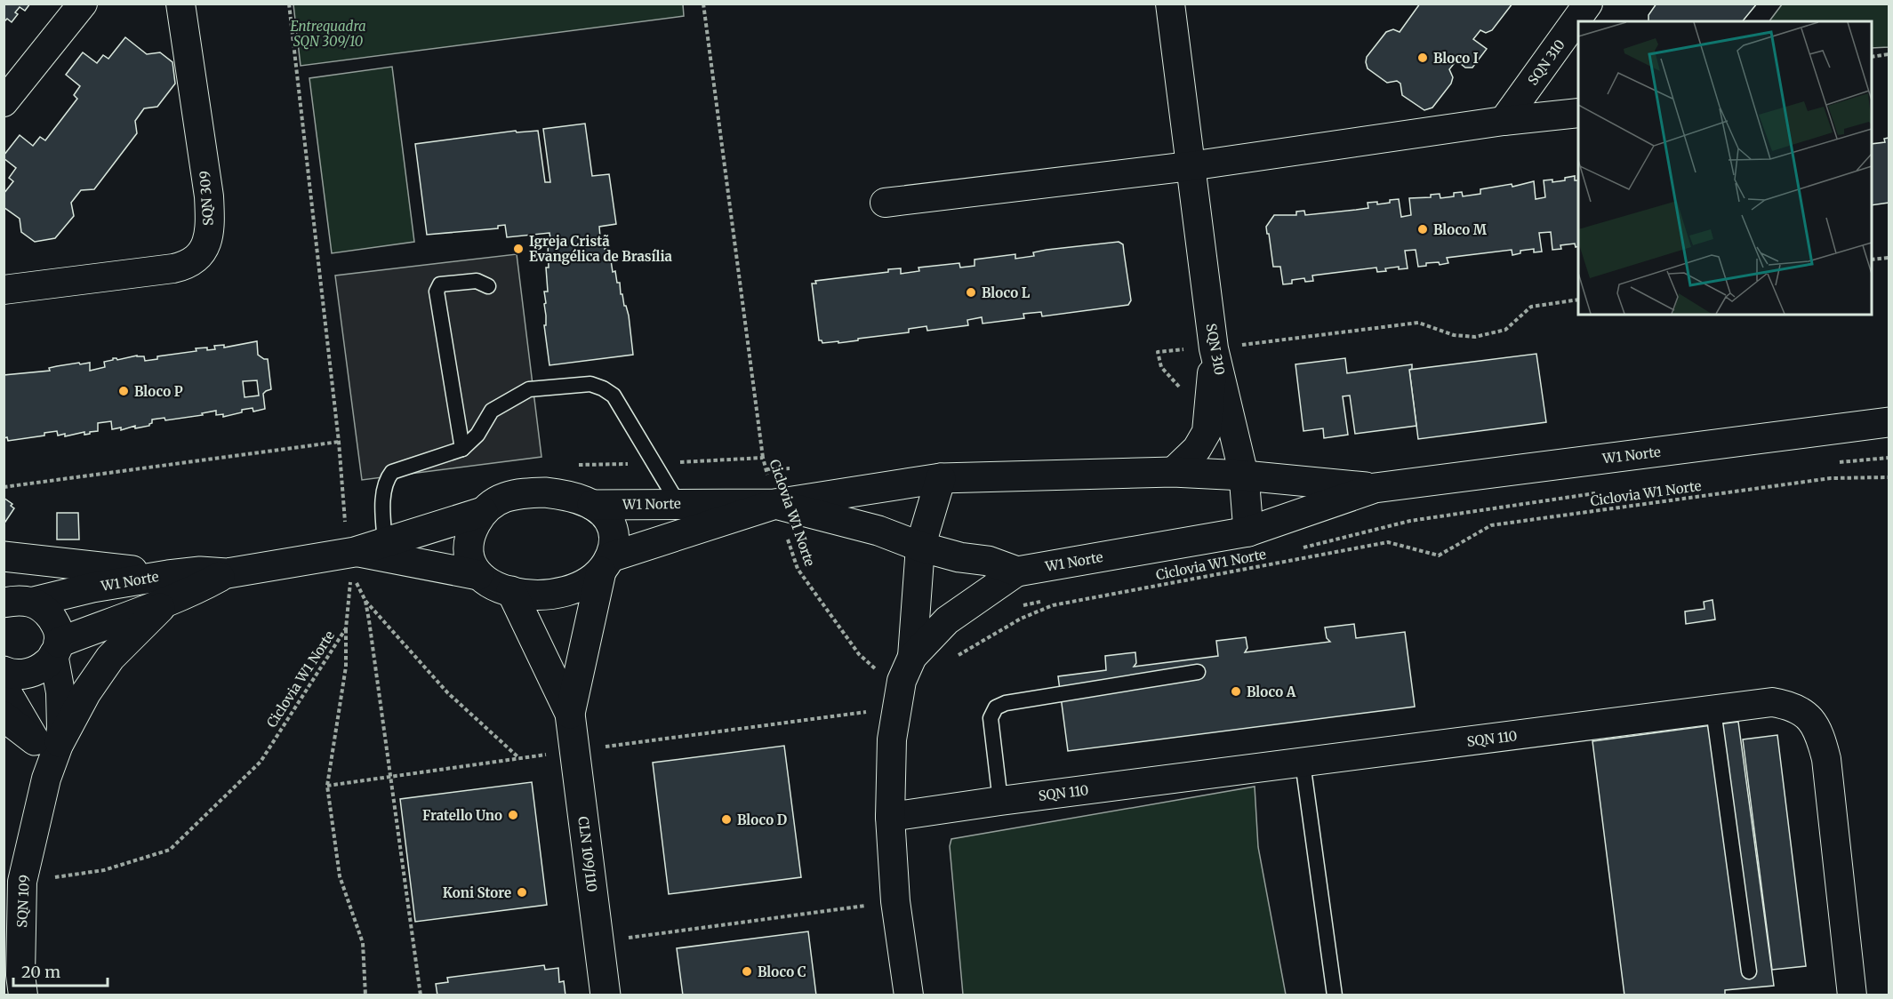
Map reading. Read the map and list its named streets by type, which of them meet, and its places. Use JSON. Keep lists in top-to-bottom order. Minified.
{"streets":{"street":["SQN 310","SQN 309","W1 Norte","SQN 110","CLN 109/110","SQN 109"],"path":["Ciclovia W1 Norte"]},"crossings":[["SQN 310","W1 Norte"],["W1 Norte","Ciclovia W1 Norte"],["W1 Norte","CLN 109/110"],["W1 Norte","SQN 109"],["Ciclovia W1 Norte","SQN 109"]],"parks":["Entrequadra SQN 309/10"],"places":["Bloco I","Bloco M","Igreja Cristã Evangélica de Brasília","Bloco L","Bloco P","Bloco A","Fratello Uno","Bloco D","Koni Store","Bloco C"],"scale_bar":"20 m"}
